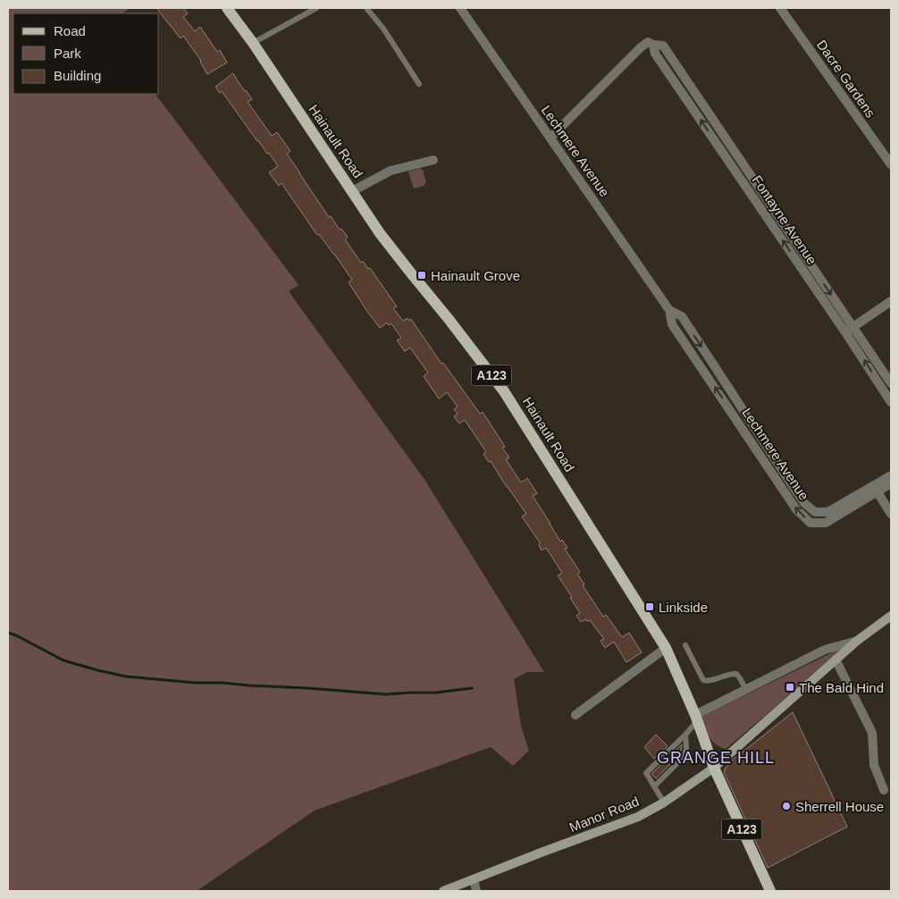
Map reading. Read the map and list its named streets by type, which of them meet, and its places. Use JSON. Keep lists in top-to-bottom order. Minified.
{"streets":{"main road":["Hainault Road","A123","Manor Road"],"street":["Dacre Gardens","Lechmere Avenue","Fontayne Avenue"]},"crossings":[["Hainault Road","A123"],["Hainault Road","Manor Road"],["A123","Manor Road"]],"districts":["GRANGE HILL"],"places":{"transit":["Hainault Grove","Linkside","The Bald Hind"],"other":["Sherrell House"]},"legend":["Road","Park","Building"]}
